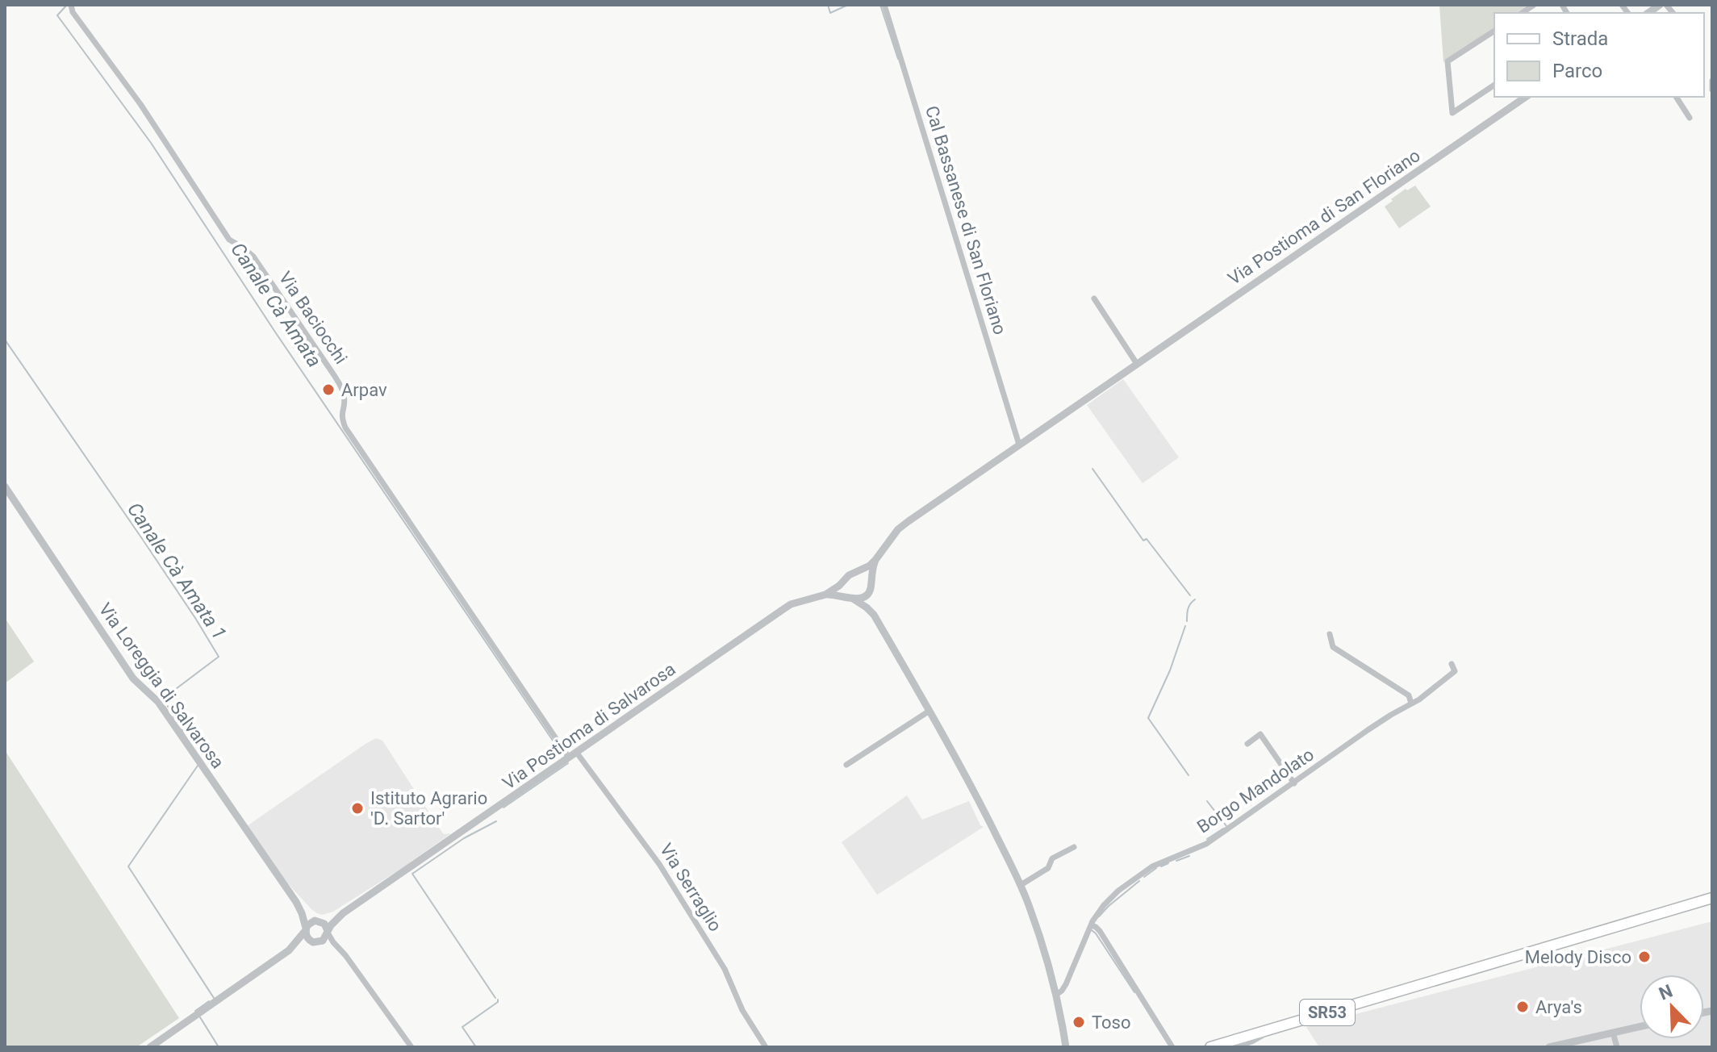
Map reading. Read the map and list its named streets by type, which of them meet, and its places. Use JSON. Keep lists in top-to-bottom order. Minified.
{"streets":{"main road":["SR53"],"street":["Via Postioma di San Floriano","Cal Bassanese di San Floriano","Via Baciocchi","Via Loreggia di Salvarosa","Via Postioma di Salvarosa","Borgo Mandolato","Via Serraglio"]},"crossings":[["Via Postioma di San Floriano","Cal Bassanese di San Floriano"],["Via Postioma di San Floriano","Via Postioma di Salvarosa"],["Cal Bassanese di San Floriano","Via Postioma di Salvarosa"],["Via Baciocchi","Via Postioma di Salvarosa"],["Via Loreggia di Salvarosa","Via Postioma di Salvarosa"],["Via Postioma di Salvarosa","Via Serraglio"]],"water":["Canale Cà Amata","Canale Cà Amata 1"],"places":["Arpav","Istituto Agrario 'D. Sartor'","Melody Disco","Arya's","Toso"],"legend":["Strada","Parco"],"north":"top left"}
